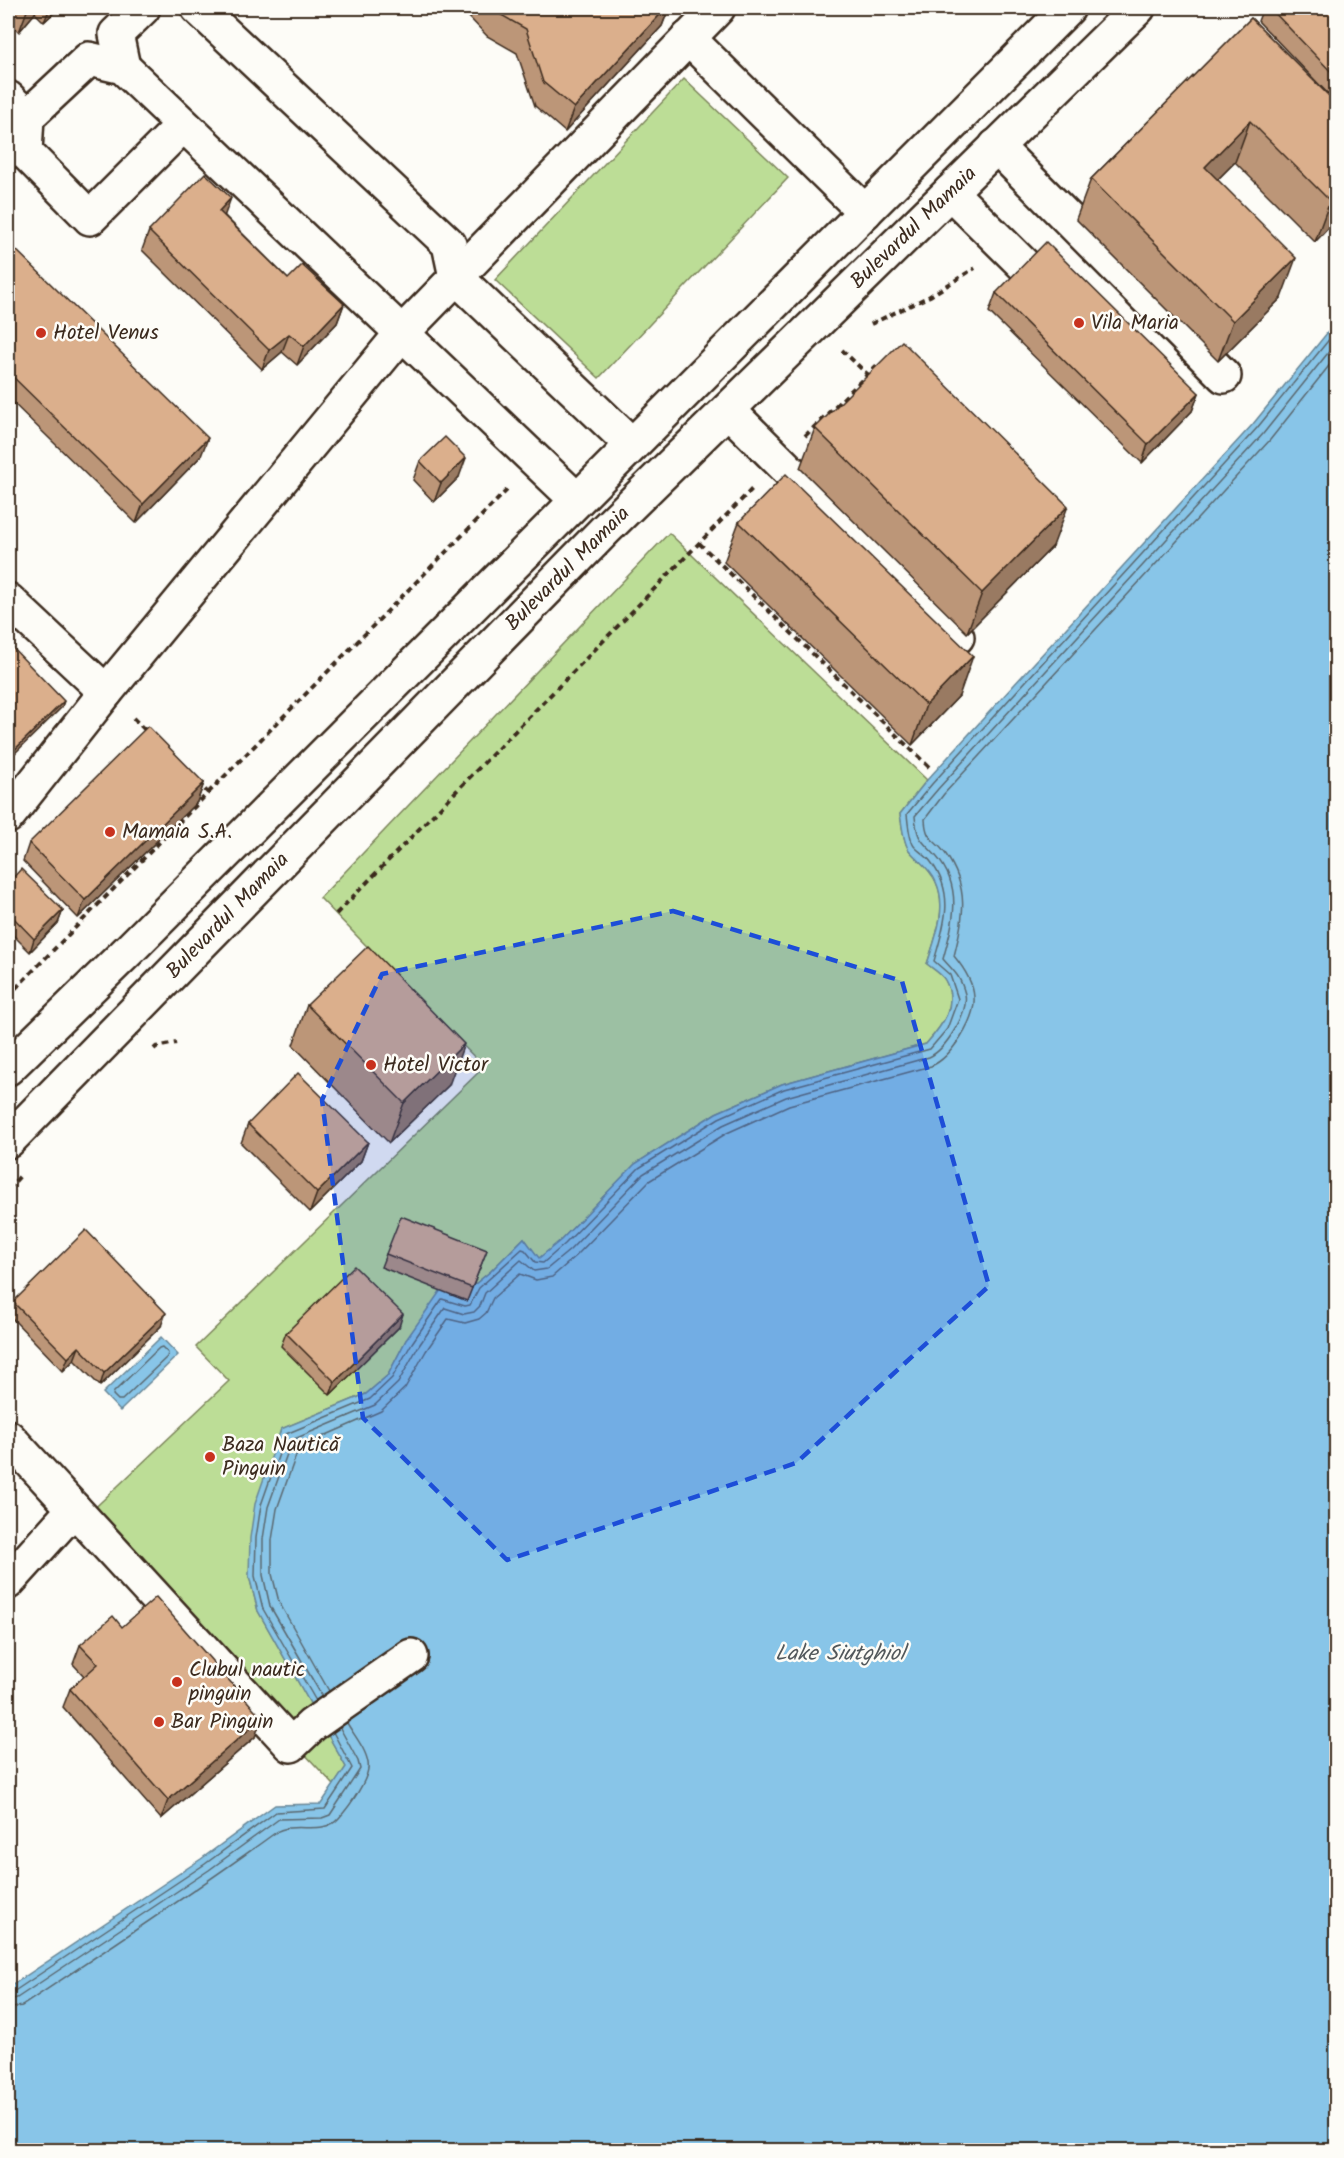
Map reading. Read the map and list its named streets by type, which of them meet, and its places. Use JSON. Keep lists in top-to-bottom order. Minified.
{"streets":{"main road":["Bulevardul Mamaia"]},"water":["Lake Siutghiol"],"places":["Vila Maria","Hotel Venus","Mamaia S.A.","Hotel Victor","Baza Nautică Pinguin","Clubul nautic pinguin","Bar Pinguin"]}
